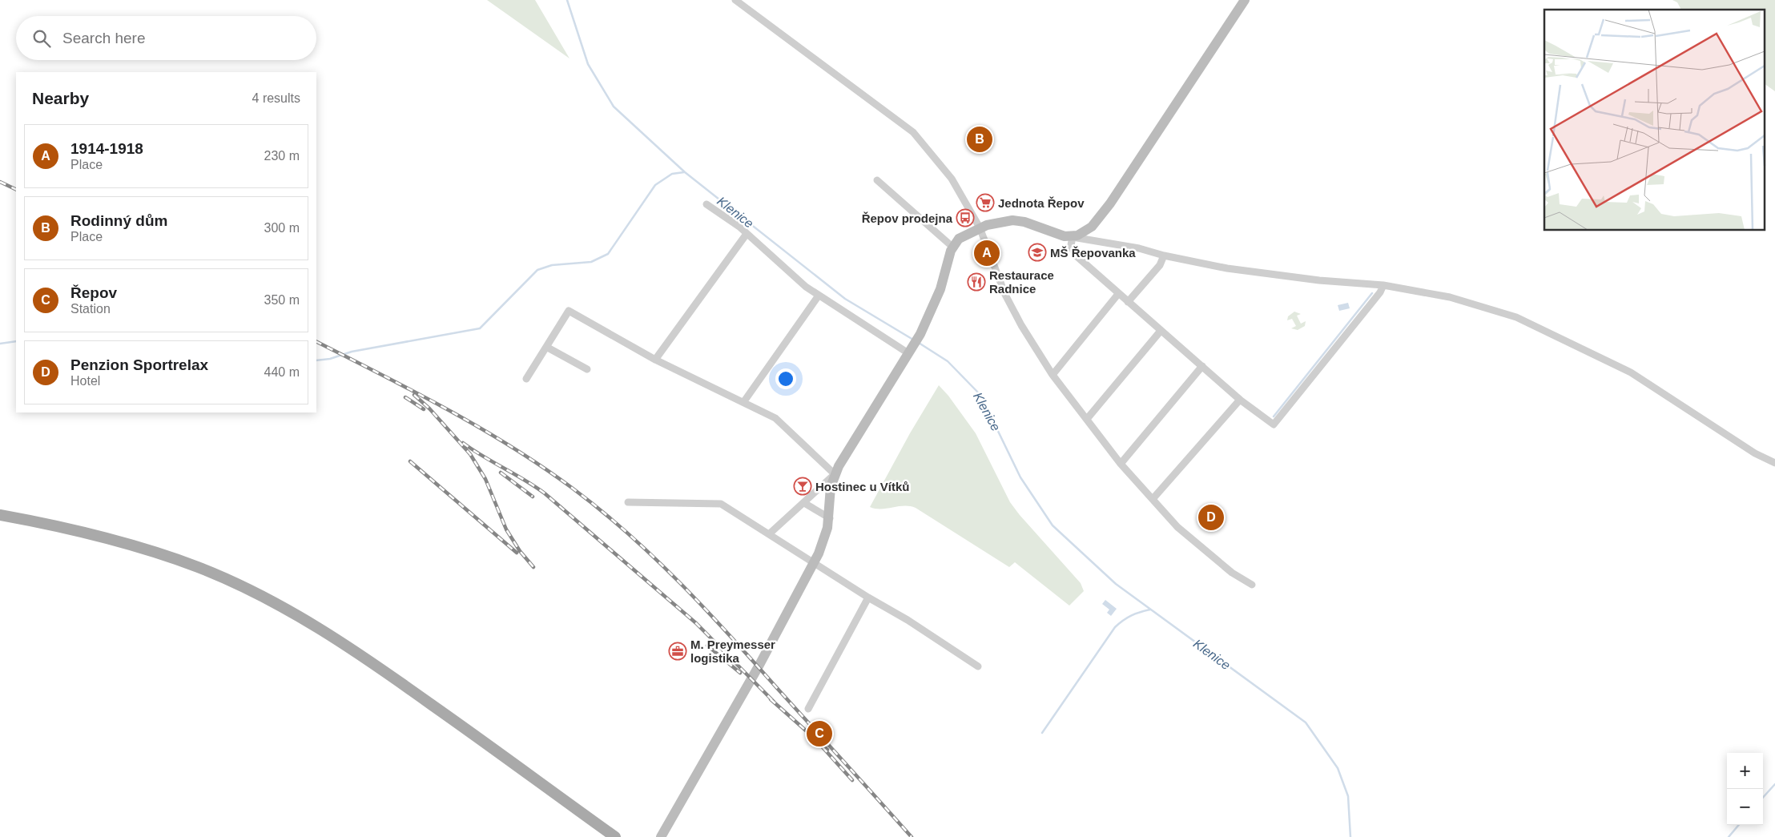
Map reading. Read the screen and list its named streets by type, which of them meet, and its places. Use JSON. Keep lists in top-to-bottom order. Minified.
{"water":["Klenice"],"places":{"supermarket":["Jednota Řepov"],"bus stop":["Řepov prodejna"],"school or university":["MŠ Řepovanka"],"restaurant":["Restaurace Radnice"],"bar":["Hostinec u Vítků"],"office":["M. Preymesser logistika"]},"page":{"search":"Search here","heading":["Nearby","4 results"],"list":[{"mark":"A","name":"1914-1918","note":"Place","value":"230 m"},{"mark":"B","name":"Rodinný dům","note":"Place","value":"300 m"},{"mark":"C","name":"Řepov","note":"Station","value":"350 m"},{"mark":"D","name":"Penzion Sportrelax","note":"Hotel","value":"440 m"}],"pins":["B","A","D","C"],"map_buttons":["+","−"]}}
